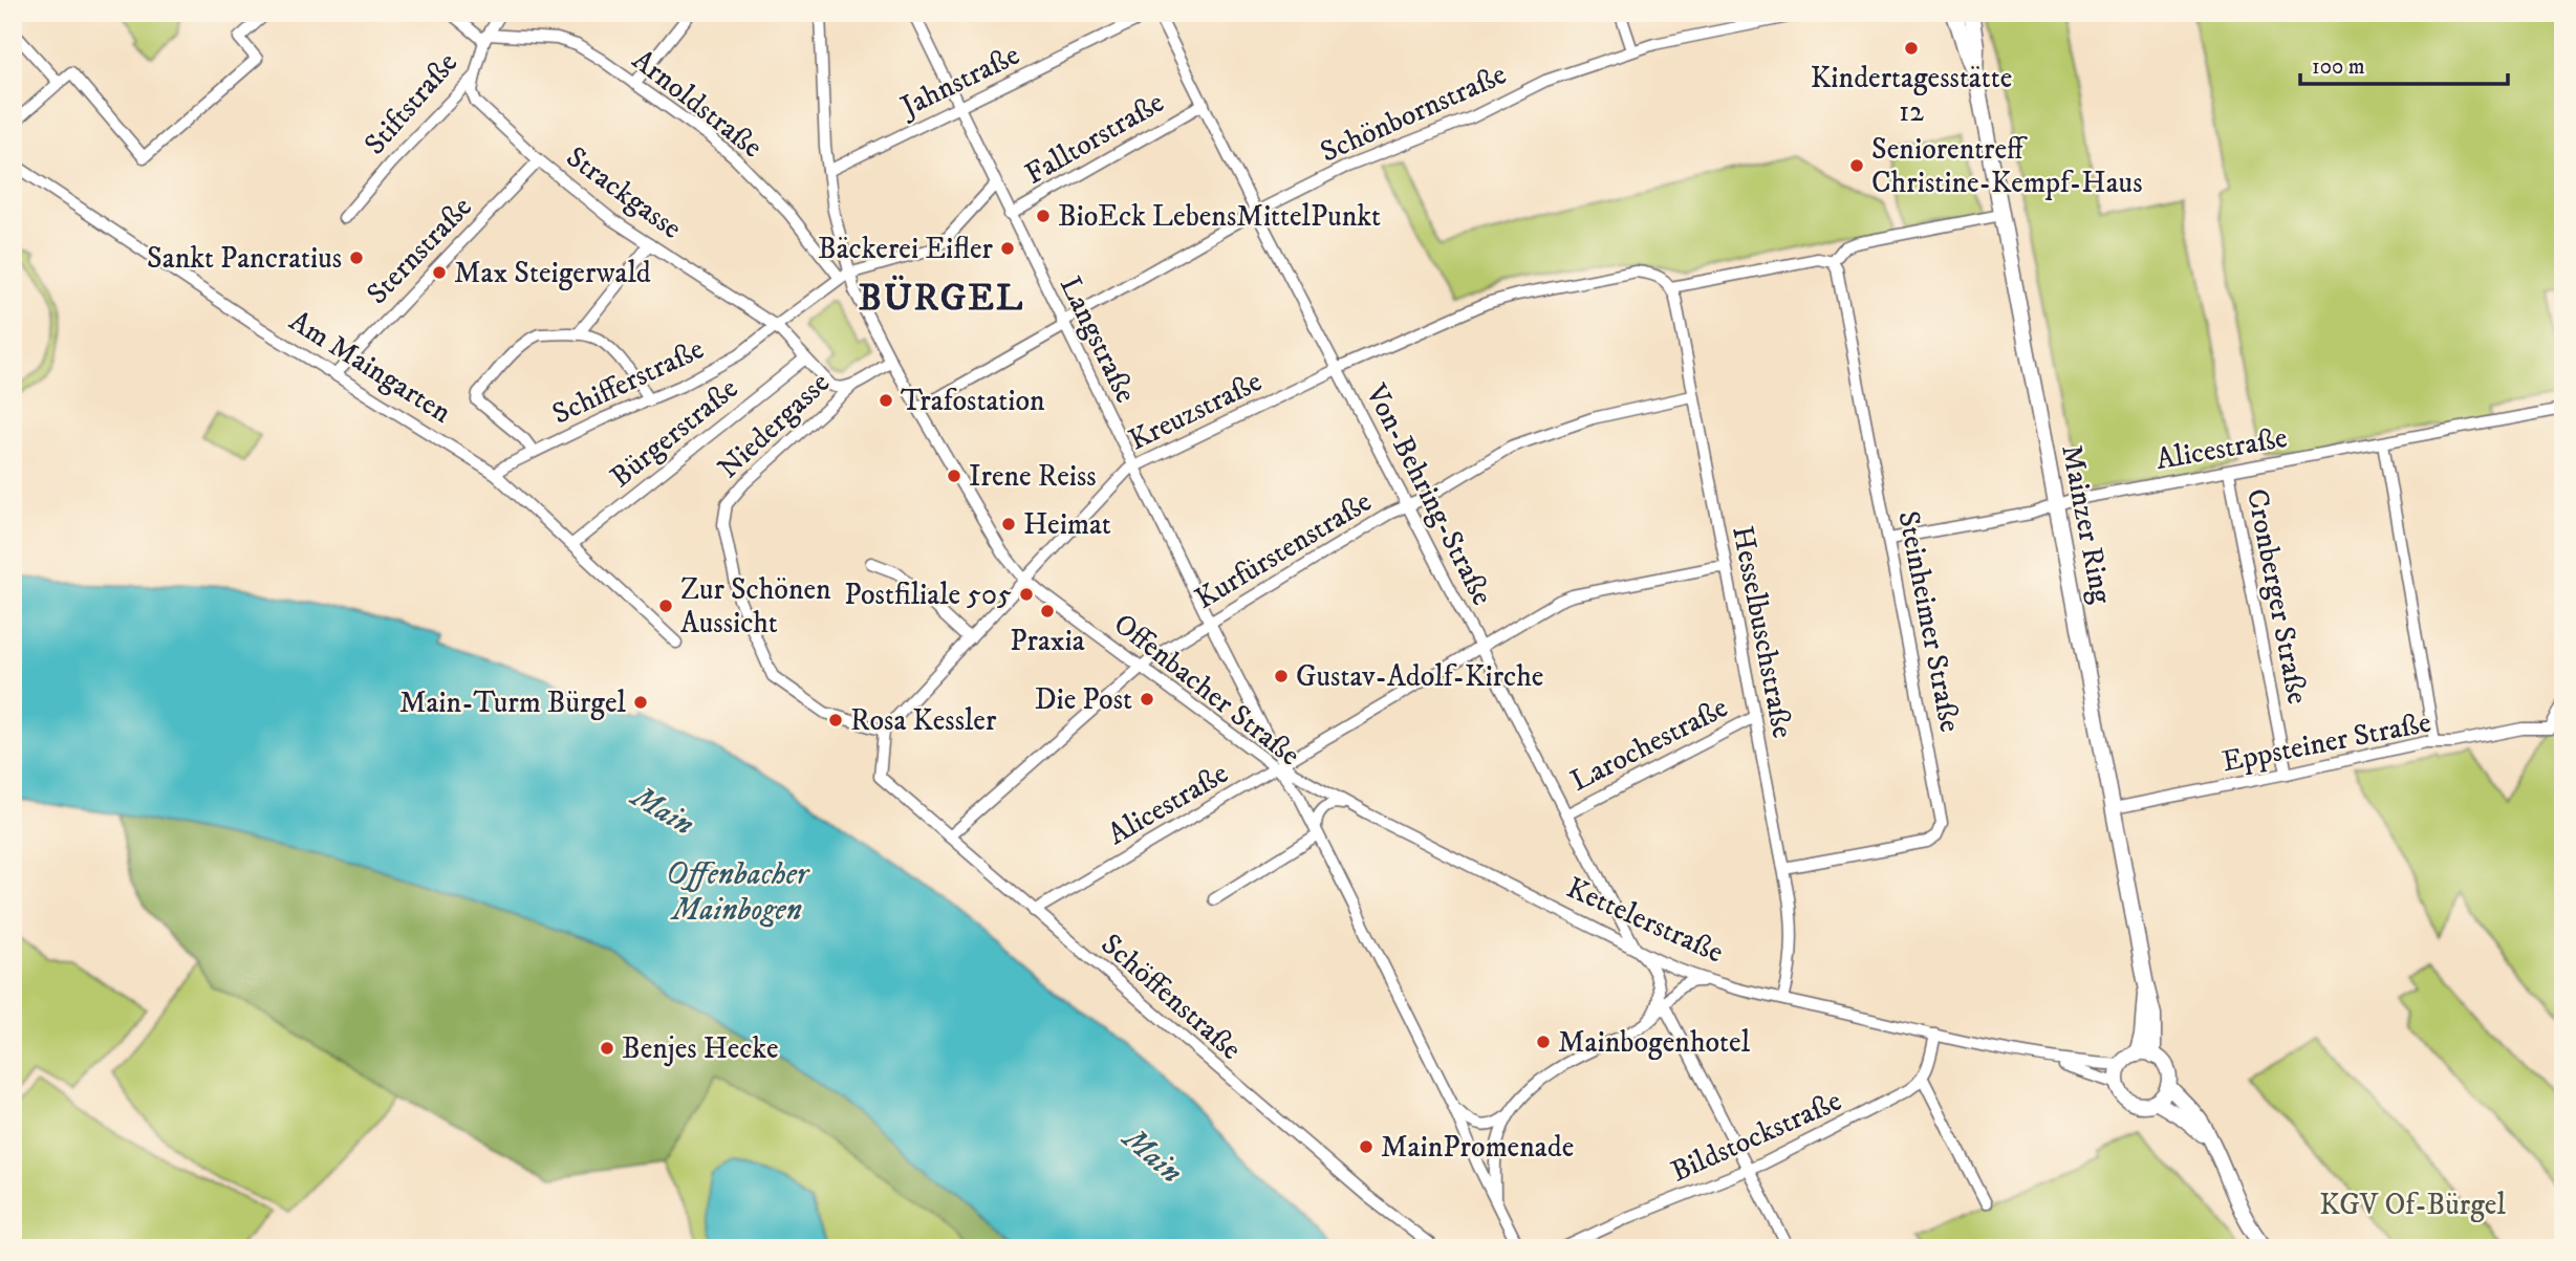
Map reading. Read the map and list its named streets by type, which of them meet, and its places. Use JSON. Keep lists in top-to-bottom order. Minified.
{"streets":{"street":["Jahnstraße","Stiftstraße","Arnoldstraße","Schönbornstraße","Falltorstraße","Strackgasse","Sternstraße","Langstraße","Am Maingarten","Schifferstraße","Kreuzstraße","Niedergasse","Bürgerstraße","Alicestraße","Von-Behring-Straße","Mainzer Ring","Kurfürstenstraße","Cronberger Straße","Steinheimer Straße","Hesselbuschstraße","Offenbacher Straße","Eppsteiner Straße","Larochestraße","Kettelerstraße","Schöffenstraße","Bildstockstraße"]},"crossings":[["Jahnstraße","Langstraße"],["Stiftstraße","Arnoldstraße"],["Stiftstraße","Strackgasse"],["Arnoldstraße","Falltorstraße"],["Arnoldstraße","Schifferstraße"],["Arnoldstraße","Offenbacher Straße"],["Schönbornstraße","Langstraße"],["Schönbornstraße","Von-Behring-Straße"],["Schönbornstraße","Offenbacher Straße"],["Falltorstraße","Langstraße"],["Falltorstraße","Schifferstraße"],["Falltorstraße","Von-Behring-Straße"],["Falltorstraße","Offenbacher Straße"],["Strackgasse","Sternstraße"],["Strackgasse","Schifferstraße"],["Strackgasse","Niedergasse"],["Strackgasse","Bürgerstraße"],["Sternstraße","Am Maingarten"],["Langstraße","Kreuzstraße"],["Langstraße","Alicestraße"],["Langstraße","Kurfürstenstraße"],["Langstraße","Offenbacher Straße"],["Langstraße","Kettelerstraße"],["Am Maingarten","Schifferstraße"],["Am Maingarten","Bürgerstraße"],["Schifferstraße","Offenbacher Straße"],["Kreuzstraße","Niedergasse"],["Kreuzstraße","Von-Behring-Straße"],["Kreuzstraße","Hesselbuschstraße"],["Kreuzstraße","Offenbacher Straße"],["Kreuzstraße","Schöffenstraße"],["Niedergasse","Offenbacher Straße"],["Niedergasse","Schöffenstraße"],["Alicestraße","Von-Behring-Straße"],["Alicestraße","Mainzer Ring"],["Alicestraße","Cronberger Straße"],["Alicestraße","Steinheimer Straße"],["Alicestraße","Hesselbuschstraße"],["Alicestraße","Offenbacher Straße"],["Alicestraße","Kettelerstraße"],["Alicestraße","Schöffenstraße"],["Von-Behring-Straße","Kurfürstenstraße"],["Von-Behring-Straße","Larochestraße"],["Von-Behring-Straße","Kettelerstraße"],["Von-Behring-Straße","Bildstockstraße"],["Mainzer Ring","Eppsteiner Straße"],["Mainzer Ring","Kettelerstraße"],["Kurfürstenstraße","Hesselbuschstraße"],["Kurfürstenstraße","Offenbacher Straße"],["Kurfürstenstraße","Schöffenstraße"],["Cronberger Straße","Eppsteiner Straße"],["Steinheimer Straße","Hesselbuschstraße"],["Hesselbuschstraße","Larochestraße"],["Hesselbuschstraße","Kettelerstraße"],["Offenbacher Straße","Kettelerstraße"]],"districts":["BÜRGEL"],"water":["Main","Offenbacher Mainbogen"],"parks":["KGV Of-Bürgel"],"places":["Kindertagesstätte 12","Seniorentreff Christine-Kempf-Haus","BioEck LebensMittelPunkt","Bäckerei Eifler","Sankt Pancratius","Max Steigerwald","Trafostation","Irene Reiss","Heimat","Postfiliale 505","Zur Schönen Aussicht","Praxia","Gustav-Adolf-Kirche","Die Post","Main-Turm Bürgel","Rosa Kessler","Mainbogenhotel","Benjes Hecke","MainPromenade"],"scale_bar":"100 m"}
